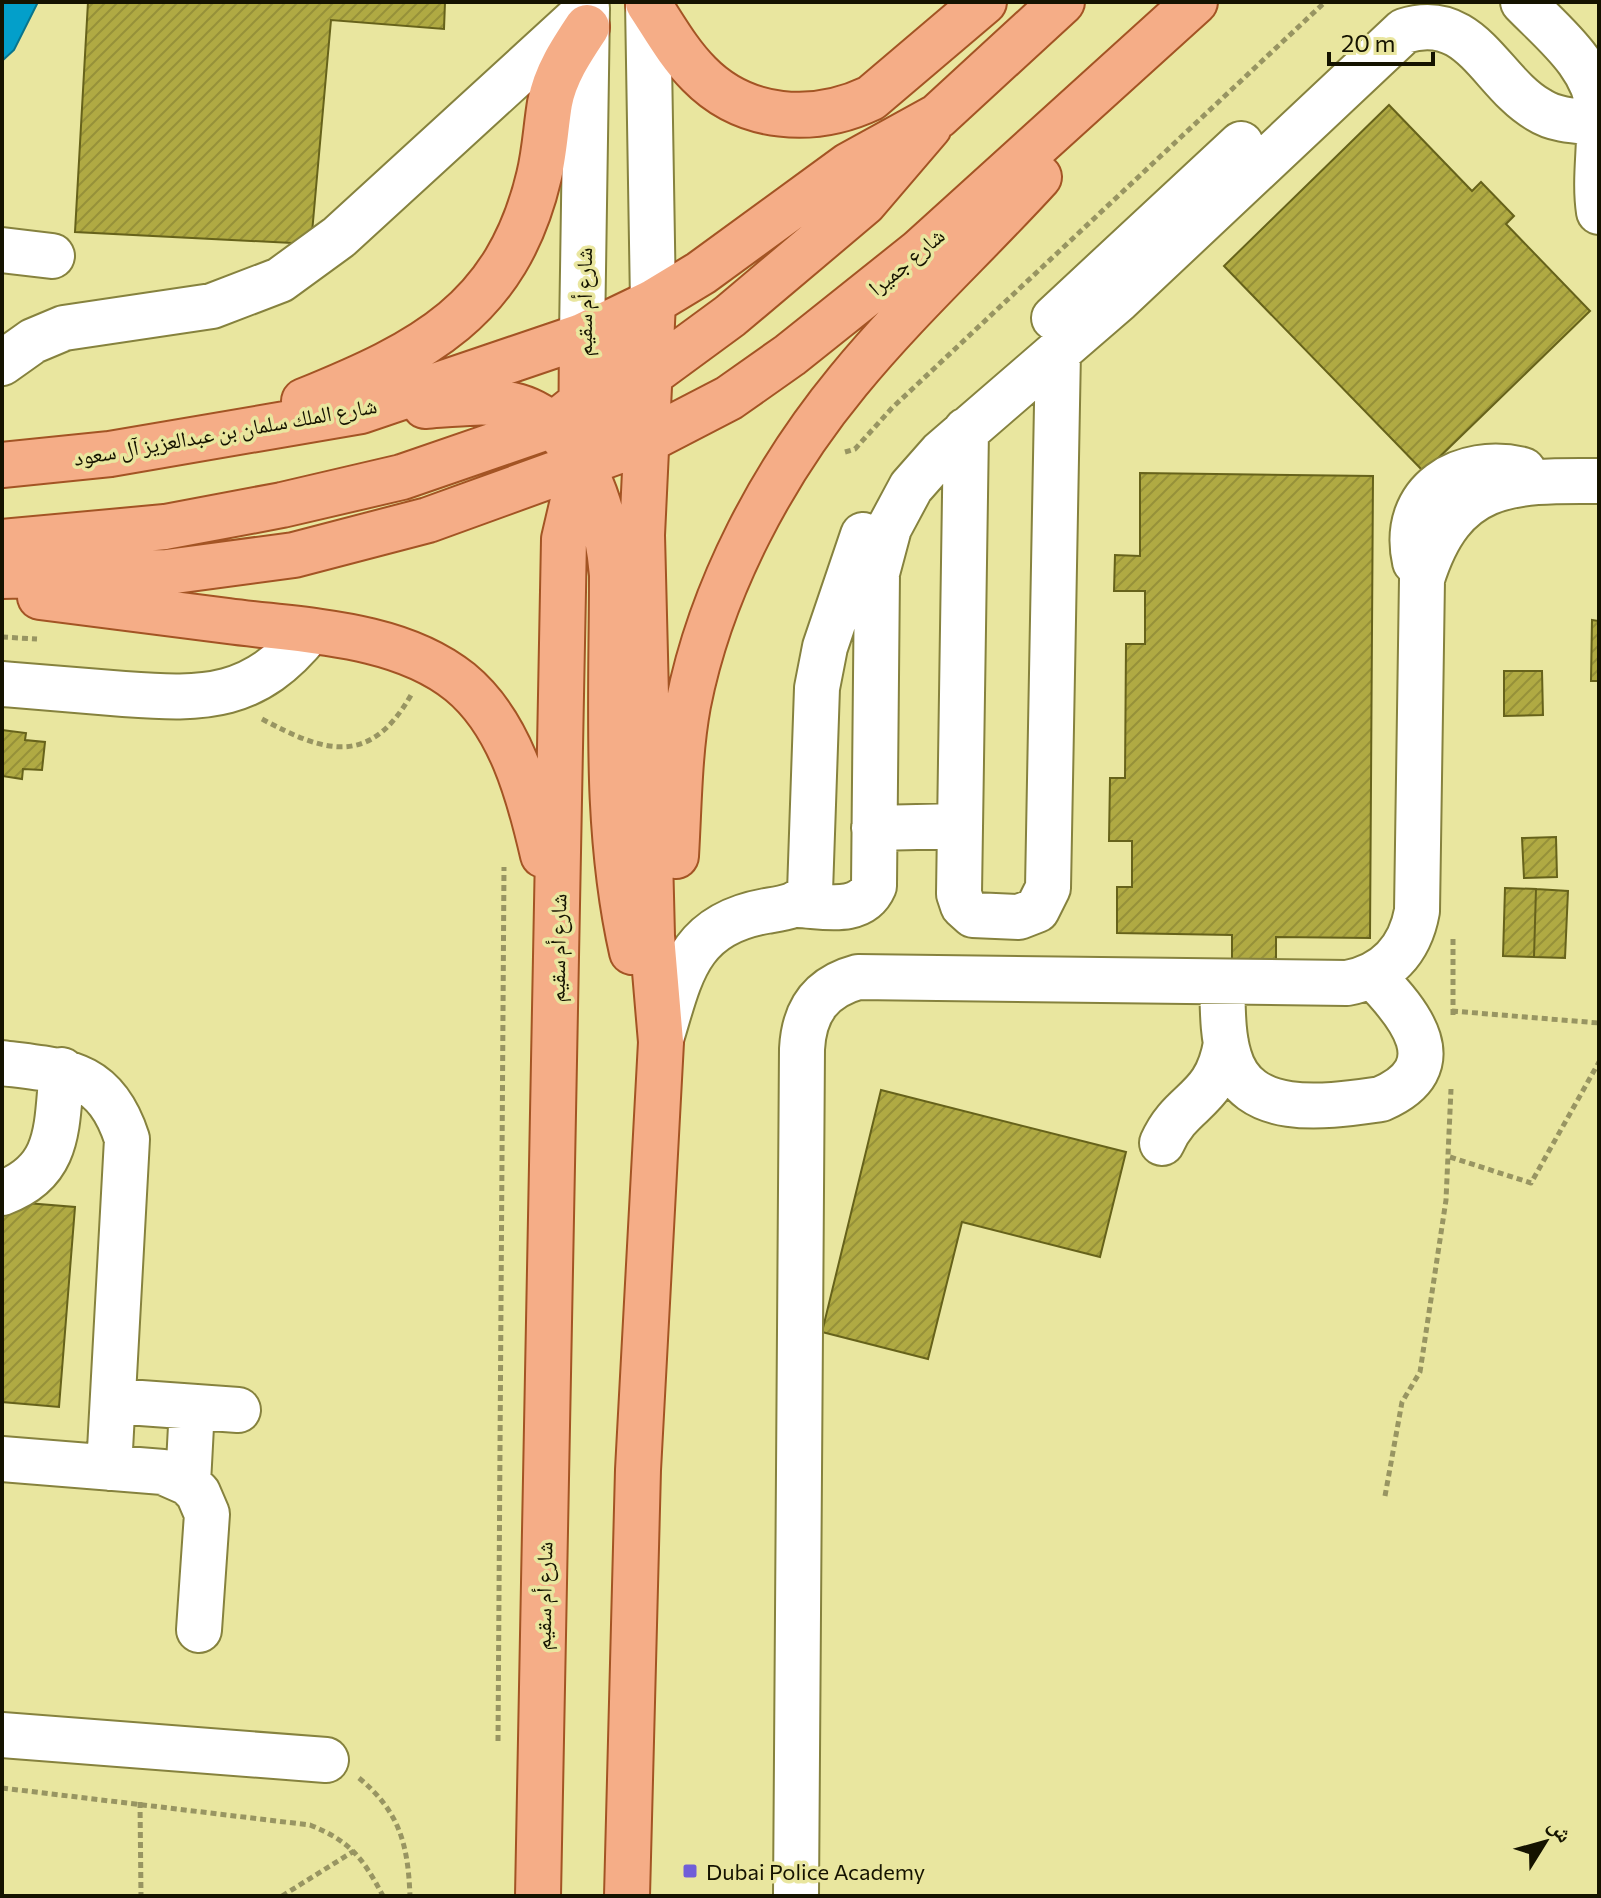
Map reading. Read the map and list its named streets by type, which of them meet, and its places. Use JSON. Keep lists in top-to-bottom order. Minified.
{"streets":{"main road":["شارع جميرا","شارع أم سقيم","شارع الملك سلمان بن عبدالعزيز آل سعود"]},"crossings":[["شارع جميرا","شارع أم سقيم"],["شارع أم سقيم","شارع الملك سلمان بن عبدالعزيز آل سعود"]],"places":{"transit":["Dubai Police Academy"]},"scale_bar":"20 m","north":"top right"}
